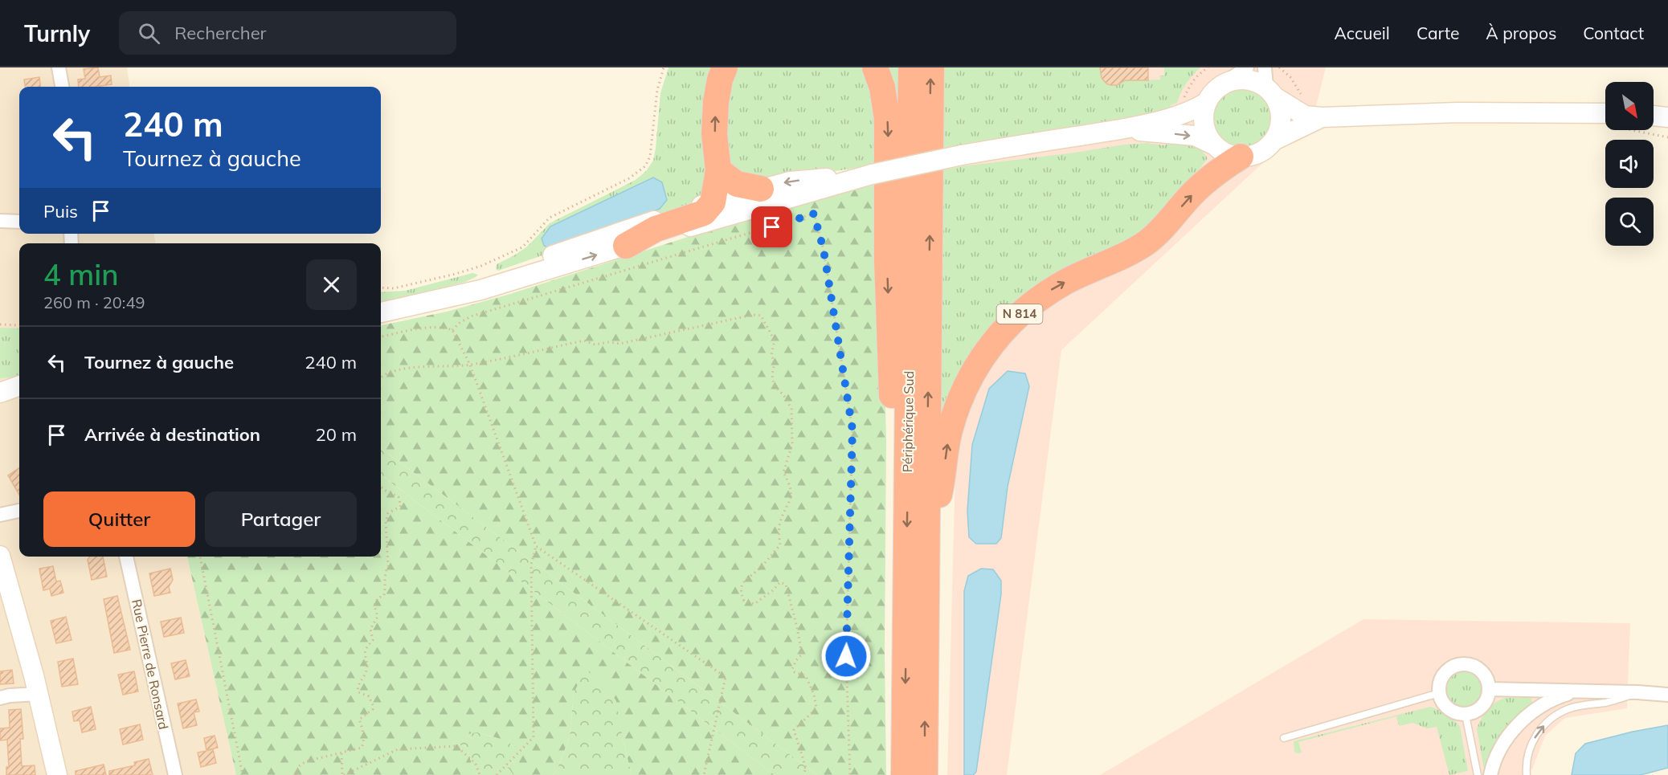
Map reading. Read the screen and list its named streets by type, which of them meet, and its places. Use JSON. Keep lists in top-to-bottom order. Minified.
{"streets":{"highway":["N 814","Périphérique Sud"],"street":["Rue Pierre de Ronsard"]},"crossings":[["N 814","Périphérique Sud"]],"north":"bottom right","page":{"header":"Turnly","search":"Rechercher","nav":["Accueil","Carte","À propos","Contact"],"turn":["240 m","Tournez à gauche"],"then":"Puis","heading":["4 min","260 m · 20:49"],"list":[{"name":"Tournez à gauche","value":"240 m"},{"name":"Arrivée à destination","value":"20 m"}],"buttons":["Quitter","Partager"]}}
